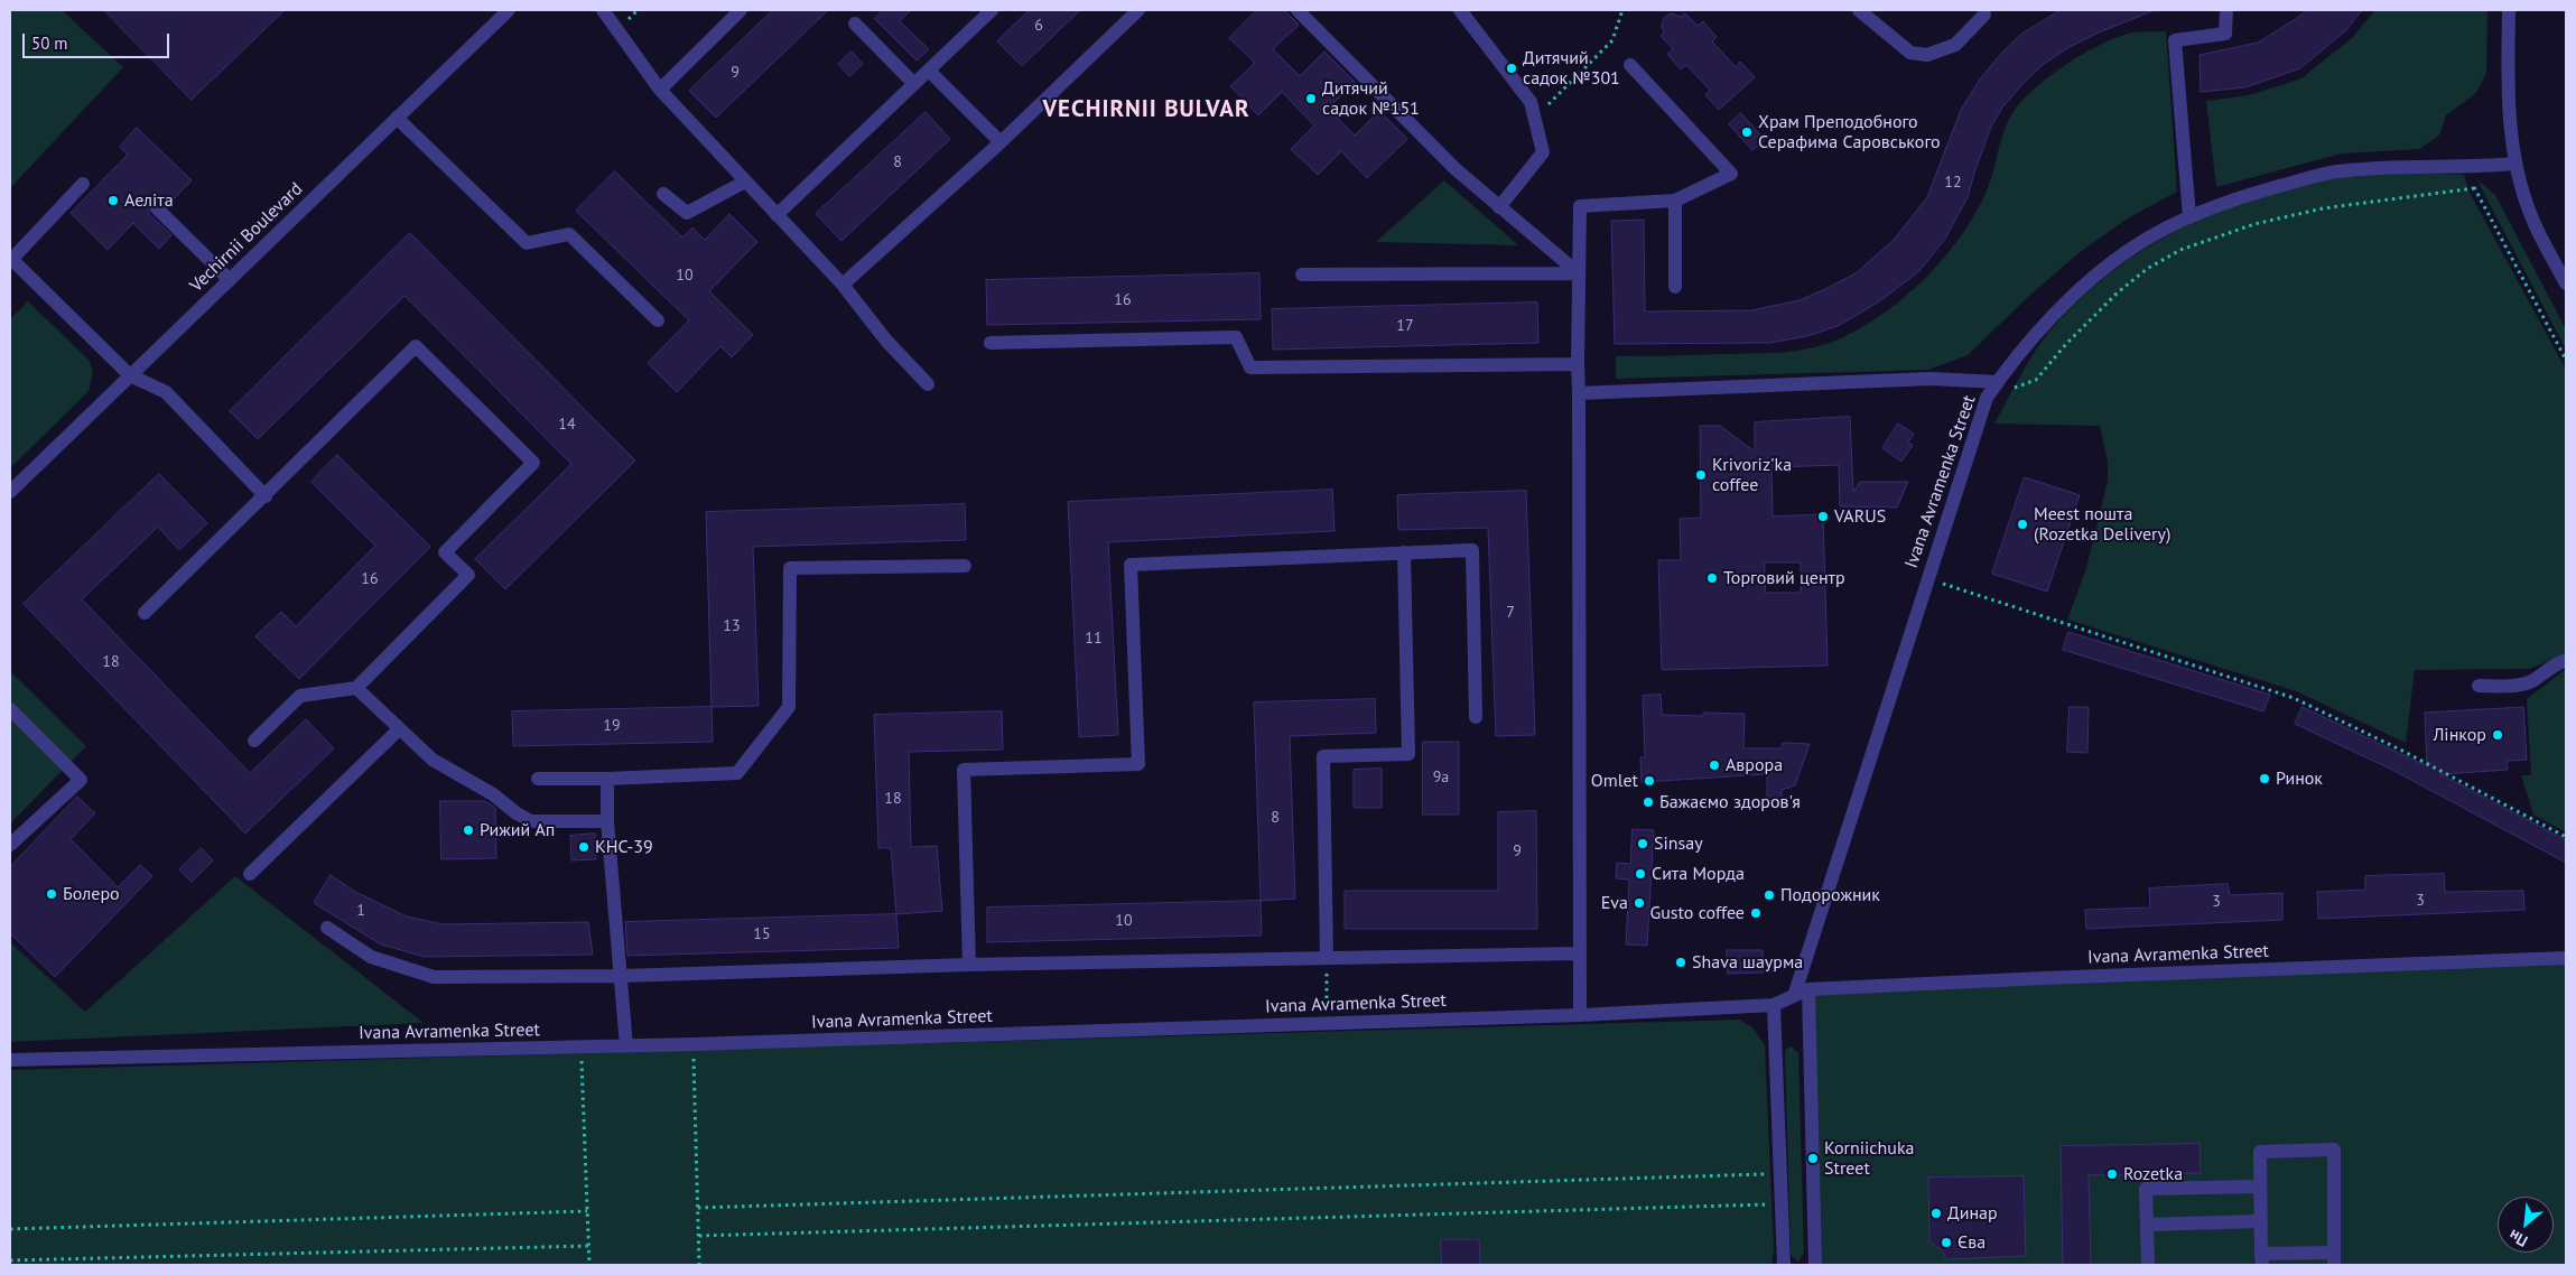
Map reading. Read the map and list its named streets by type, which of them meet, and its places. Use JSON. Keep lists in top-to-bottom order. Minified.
{"streets":{"street":["Vechirnii Boulevard","Ivana Avramenka Street"]},"districts":["VECHIRNII BULVAR"],"places":["Дитячий садок №301","Дитячий садок №151","Храм Преподобного Серафима Саровського","Аеліта","Krivoriz'ka coffee","VARUS","Meest пошта (Rozetka Delivery)","Торговий центр","Лінкор","Аврора","Ринок","Omlet","Бажаємо здоров'я","Рижий Ап","Sinsay","КНС-39","Сита Морда","Болеро","Подорожник","Eva","Gusto coffee","Shava шаурма","Korniichuka Street","Rozetka","Динар","Єва"],"house_numbers":["6","9","8","12","10","16","17","14","16","7","13","11","18","19","9а","18","8","9","3","3","1","10","15"],"scale_bar":"50 m","north":"bottom left"}
